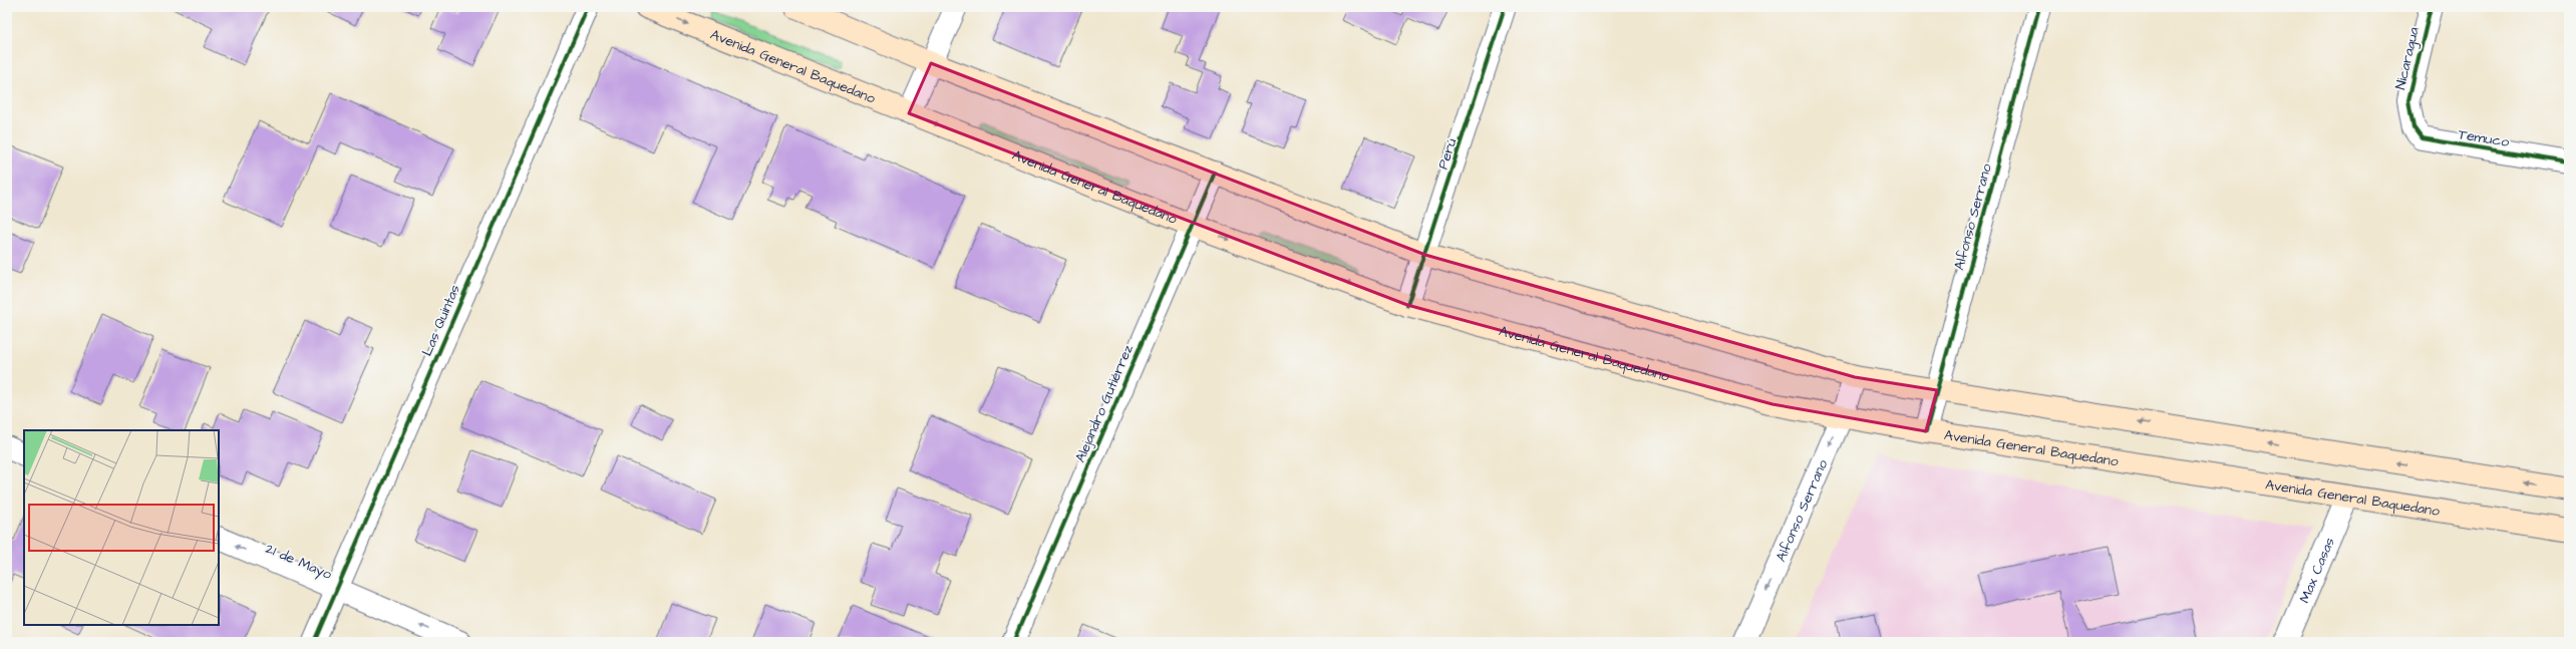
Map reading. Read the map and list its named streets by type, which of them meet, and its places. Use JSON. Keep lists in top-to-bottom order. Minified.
{"streets":{"main road":["Avenida General Baquedano"],"street":["Nicaragua","Temuco","Perú","Alfonso Serrano","Las Quintas","Alejandro Gutiérrez","21 de Mayo","Max Casas"]},"crossings":[["Nicaragua","Temuco"],["Avenida General Baquedano","Perú"],["Avenida General Baquedano","Alfonso Serrano"],["Avenida General Baquedano","Alejandro Gutiérrez"],["Avenida General Baquedano","Max Casas"],["Las Quintas","21 de Mayo"]],"one_way":["21 de Mayo"]}
